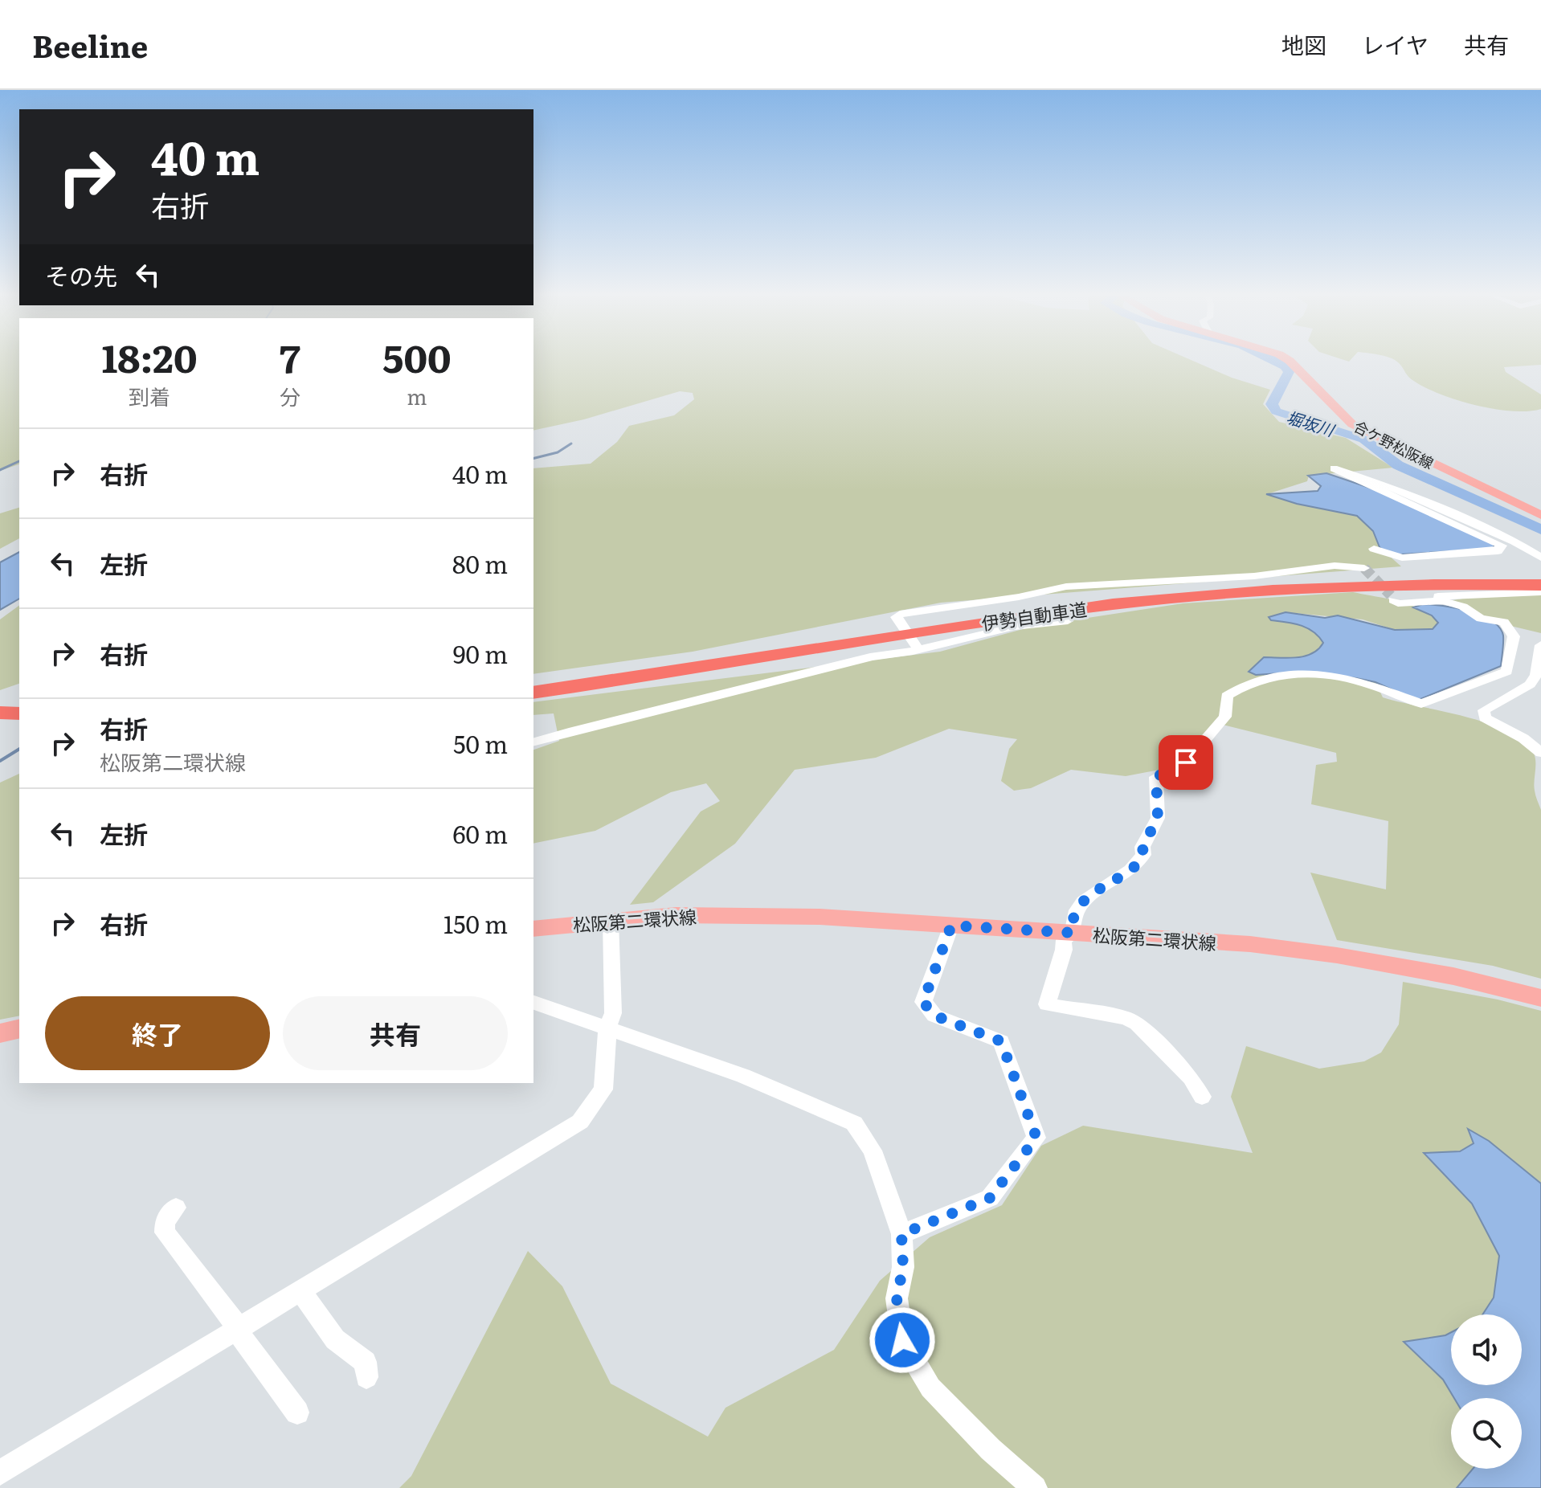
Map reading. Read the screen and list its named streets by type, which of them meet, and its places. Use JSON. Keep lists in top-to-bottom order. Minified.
{"streets":{"highway":["伊勢自動車道"],"main road":["合ケ野松阪線","松阪第二環状線"]},"water":["堀坂川"],"page":{"header":"Beeline","nav":["地図","レイヤ","共有"],"turn":["40 m","右折"],"then":"その先","eta":["18:20","到着","7","分","500","m"],"list":[{"name":"右折","value":"40 m"},{"name":"左折","value":"80 m"},{"name":"右折","value":"90 m"},{"name":"右折","note":"松阪第二環状線","value":"50 m"},{"name":"左折","value":"60 m"},{"name":"右折","value":"150 m"}],"buttons":["終了","共有"]}}
